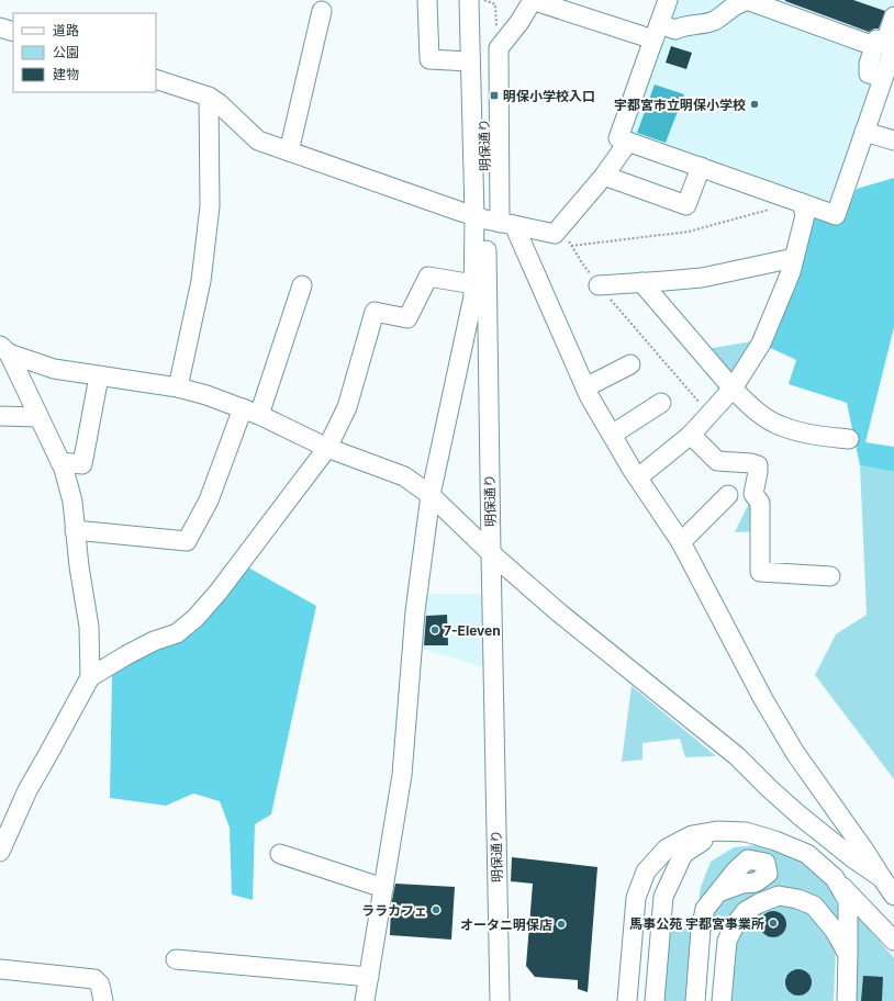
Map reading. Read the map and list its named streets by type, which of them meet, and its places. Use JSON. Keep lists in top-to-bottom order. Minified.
{"streets":{"street":["明保通り"]},"places":{"transit":["明保小学校入口"],"other":["宇都宮市立明保小学校","7-Eleven","ララカフェ","馬事公苑 宇都宮事業所","オータニ明保店"]},"legend":["道路","公園","建物"]}
